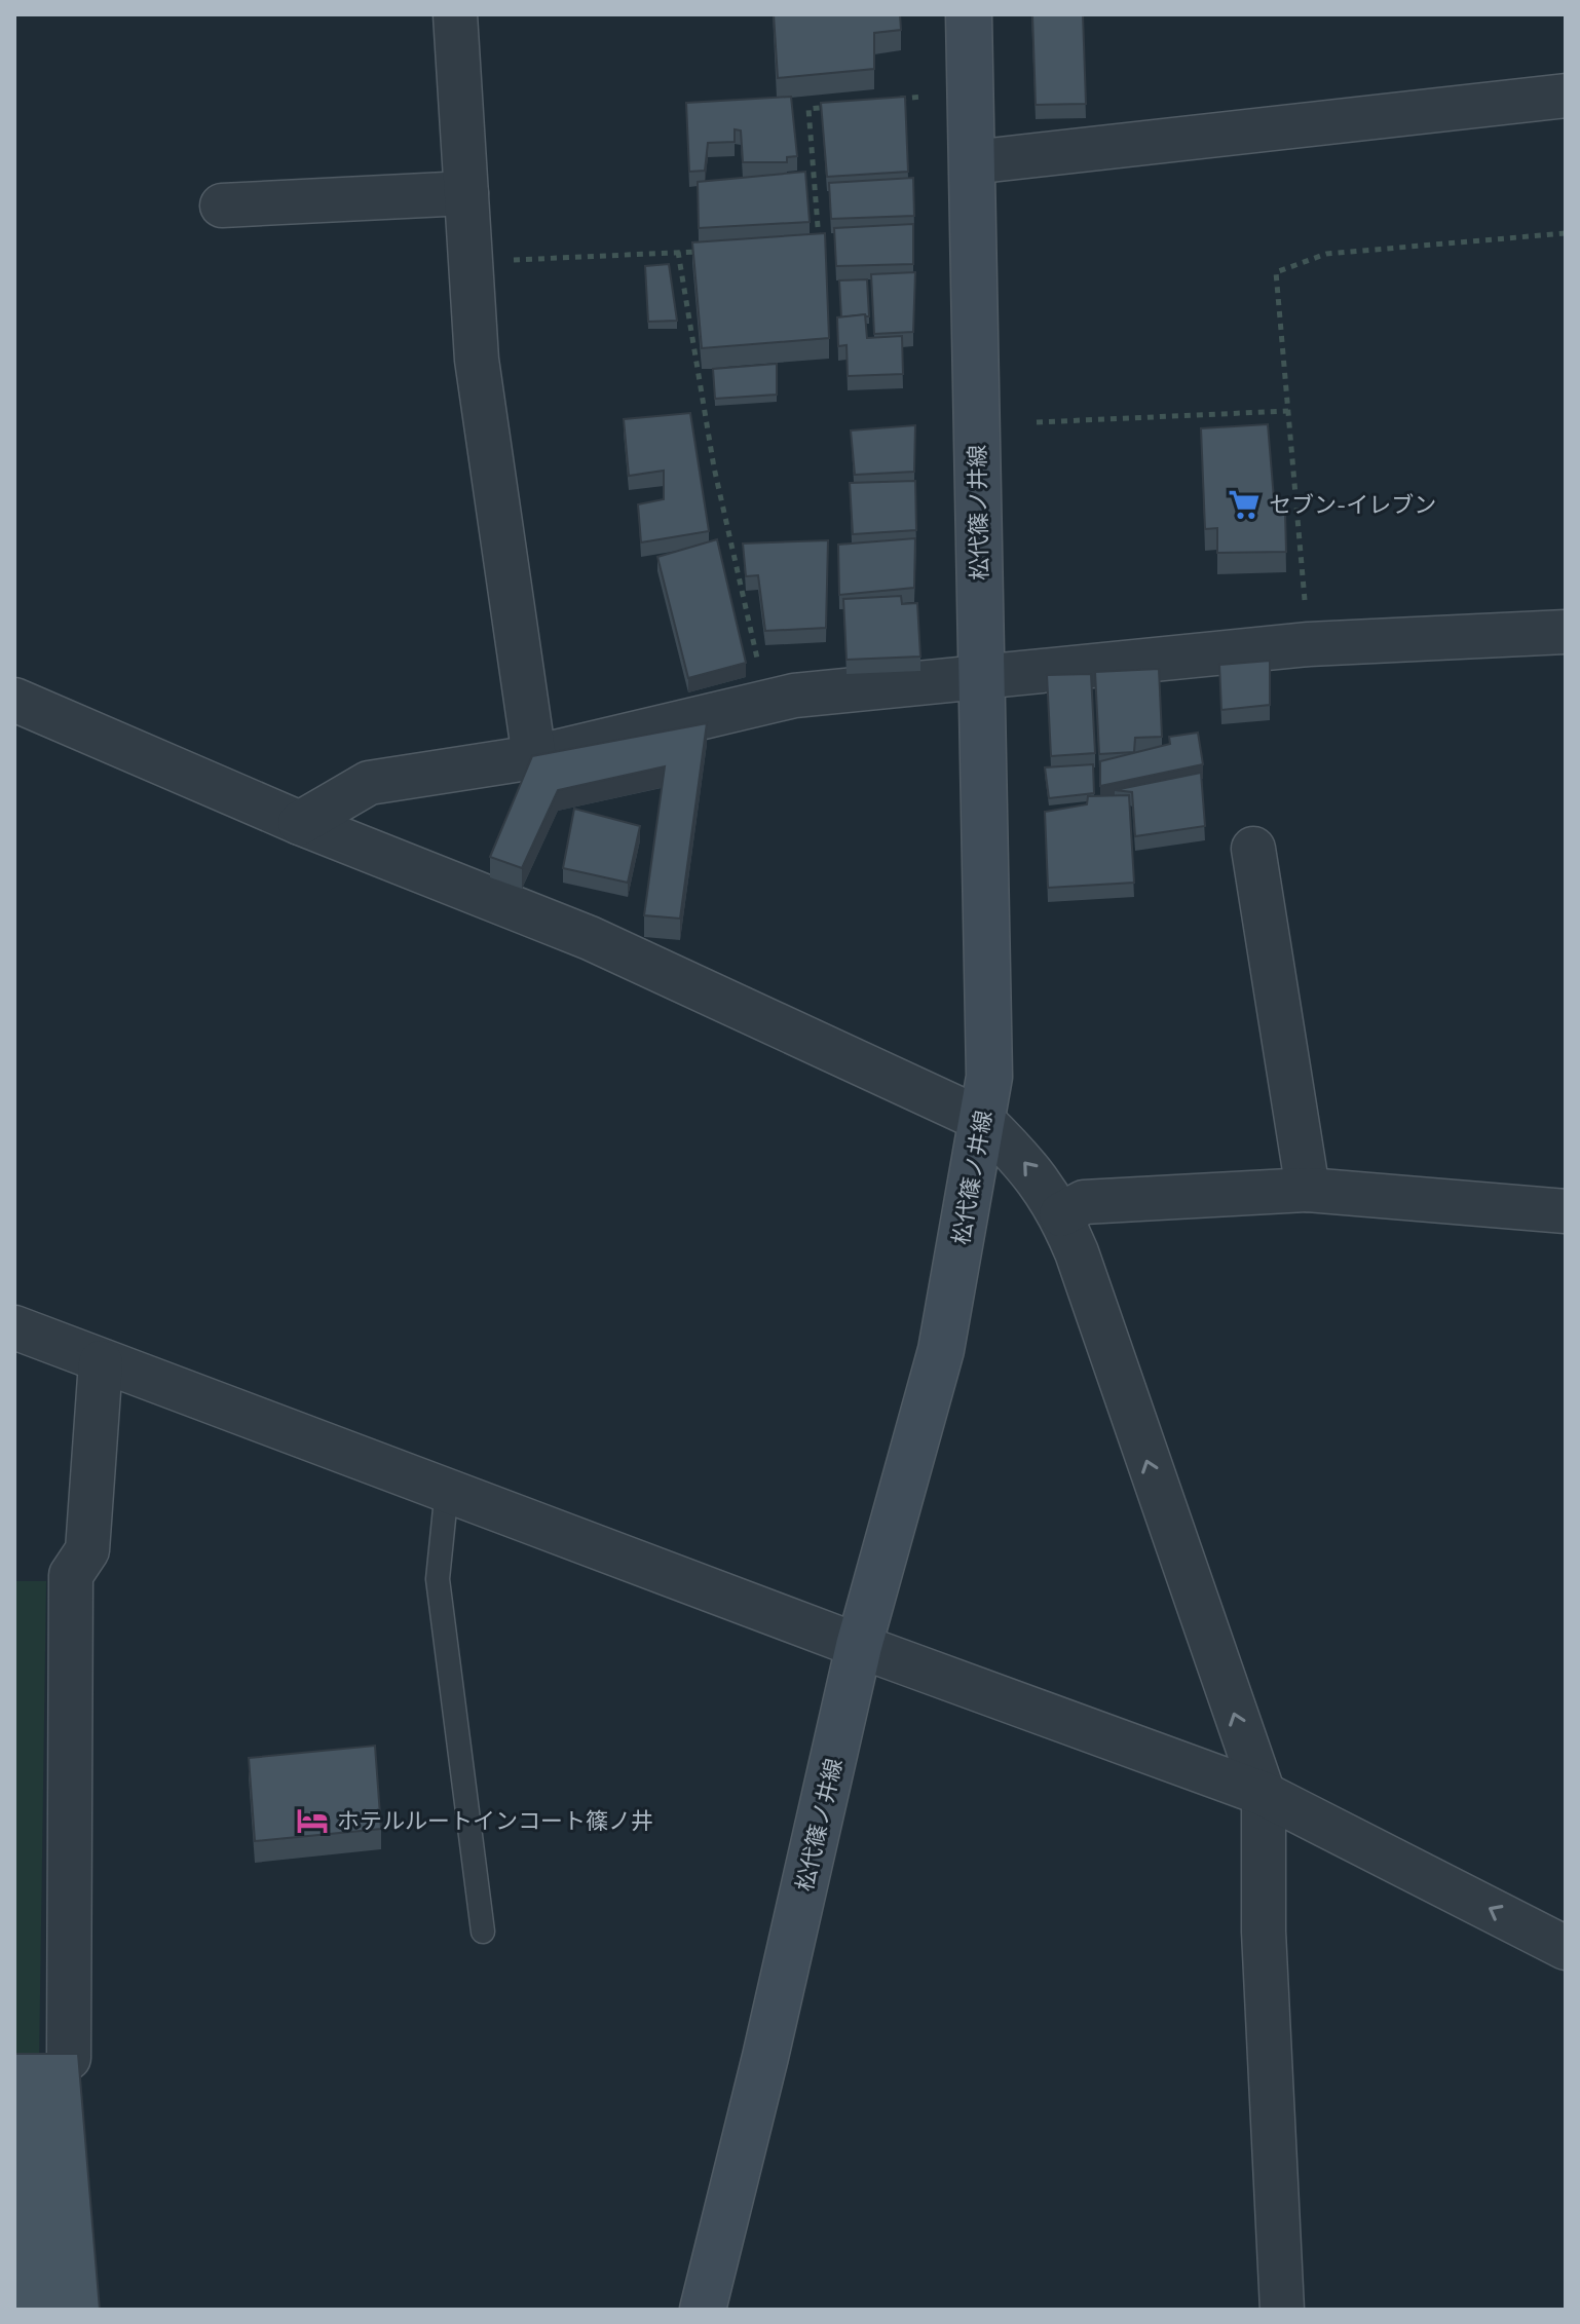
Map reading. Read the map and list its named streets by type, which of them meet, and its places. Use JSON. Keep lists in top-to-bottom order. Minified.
{"streets":{"main road":["松代篠ノ井線"]},"places":{"supermarket":["セブン-イレブン"],"hotel":["ホテルルートインコート篠ノ井"]}}
